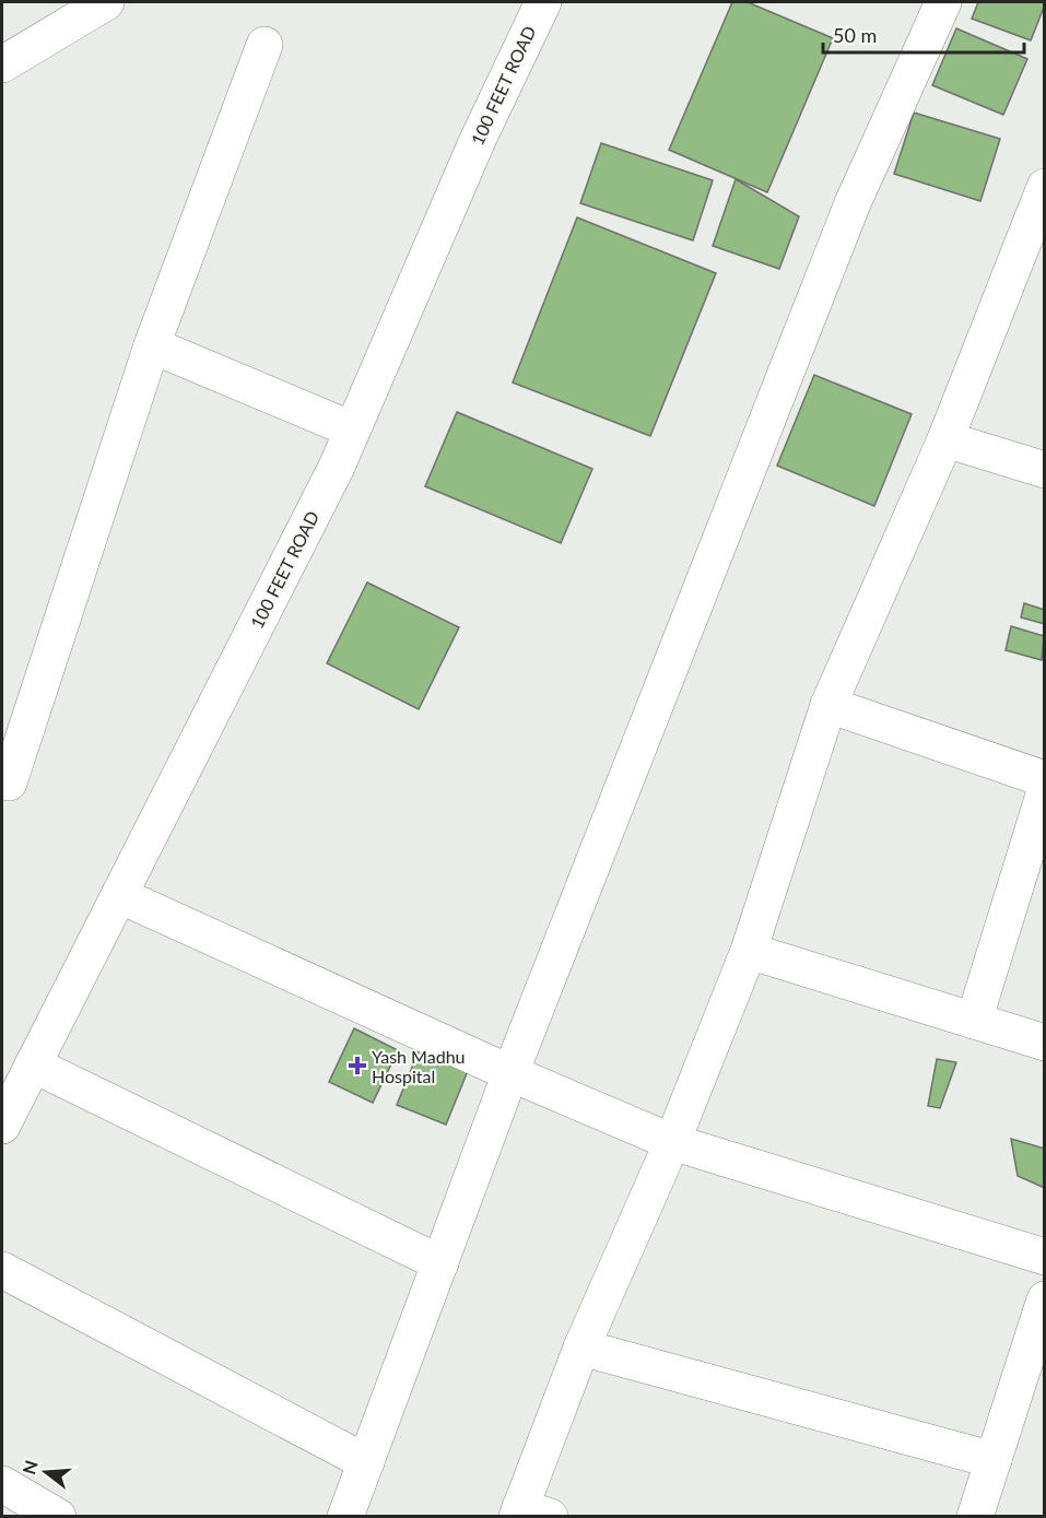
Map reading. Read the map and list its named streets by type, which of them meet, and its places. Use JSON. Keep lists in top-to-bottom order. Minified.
{"streets":{"street":["100 FEET ROAD"]},"places":{"health":["Yash Madhu Hospital"]},"scale_bar":"50 m","north":"left"}
